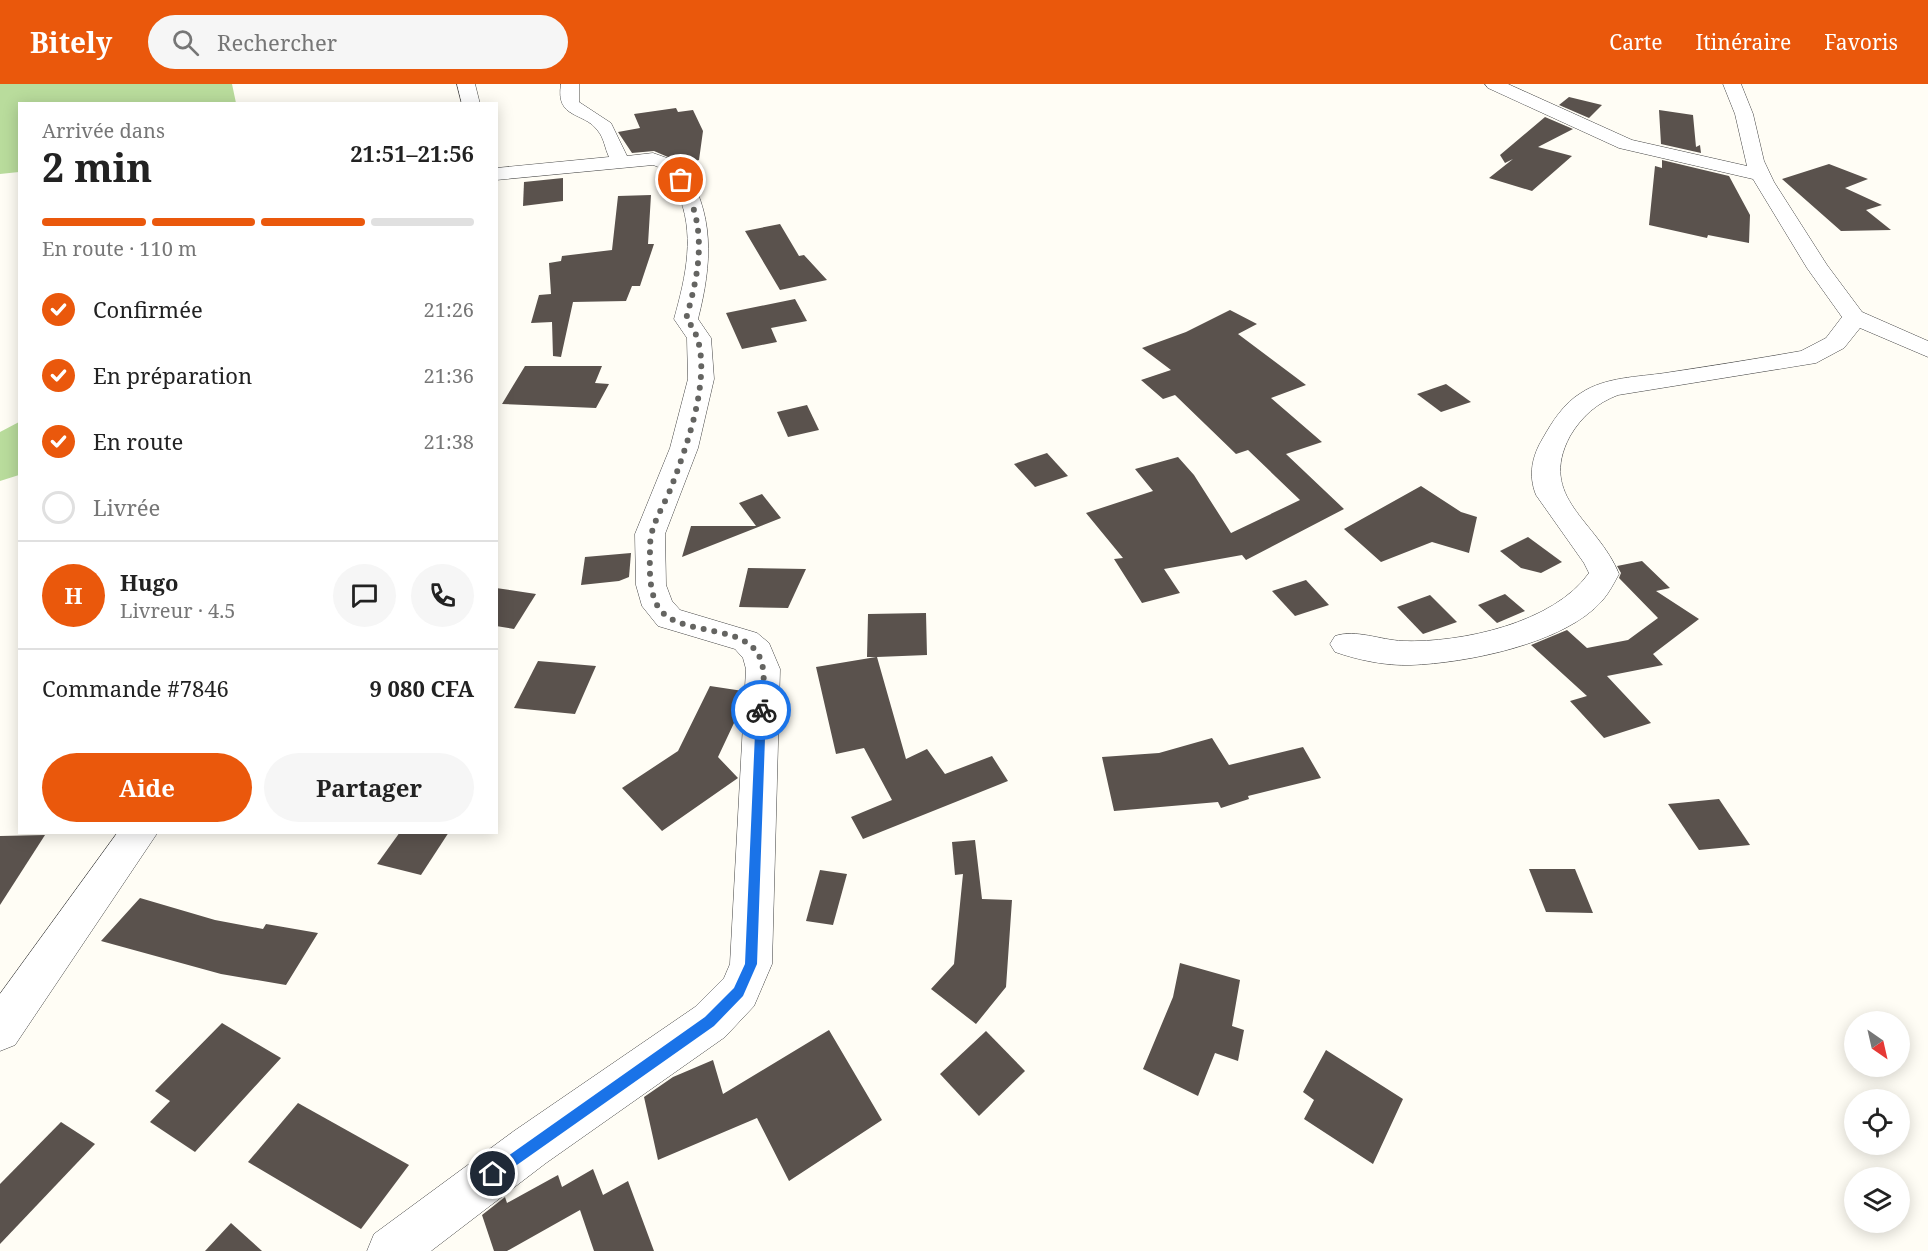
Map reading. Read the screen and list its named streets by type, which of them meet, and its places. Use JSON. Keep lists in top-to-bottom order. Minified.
{"north":"bottom right","page":{"header":"Bitely","search":"Rechercher","nav":["Carte","Itinéraire","Favoris"],"heading":["2 min","Arrivée dans","21:51–21:56"],"panel":["Hugo","Livreur · 4.5","Commande #7846","9 080 CFA"],"bar":"En route · 110 m","list":[["Confirmée","21:26"],["En préparation","21:36"],["En route","21:38"],"Livrée"],"round":"H","buttons":["Aide","Partager"]}}
